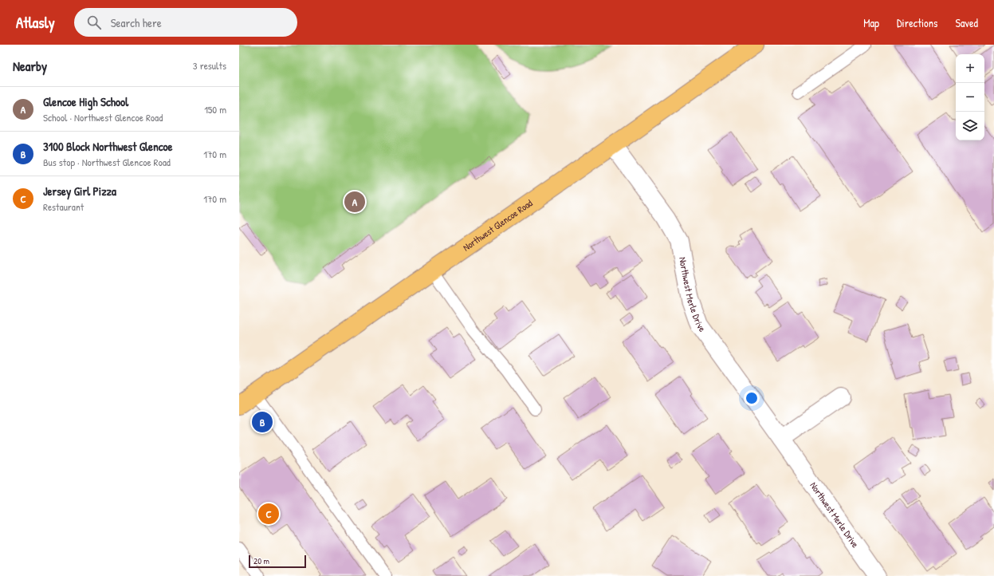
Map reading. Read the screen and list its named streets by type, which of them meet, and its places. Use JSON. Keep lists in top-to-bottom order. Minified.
{"streets":{"main road":["Northwest Glencoe Road"],"street":["Northwest Merle Drive"]},"crossings":[["Northwest Glencoe Road","Northwest Merle Drive"]],"scale_bar":"20 m","page":{"header":"Atlasly","search":"Search here","nav":["Map","Directions","Saved"],"heading":["Nearby","3 results"],"map_buttons":["+","−"],"list":[{"mark":"A","name":"Glencoe High School","note":"School · Northwest Glencoe Road","value":"150 m"},{"mark":"B","name":"3100 Block Northwest Glencoe","note":"Bus stop · Northwest Glencoe Road","value":"170 m"},{"mark":"C","name":"Jersey Girl Pizza","note":"Restaurant","value":"170 m"}],"pins":["A","B","C"],"scale":"20 m"}}
